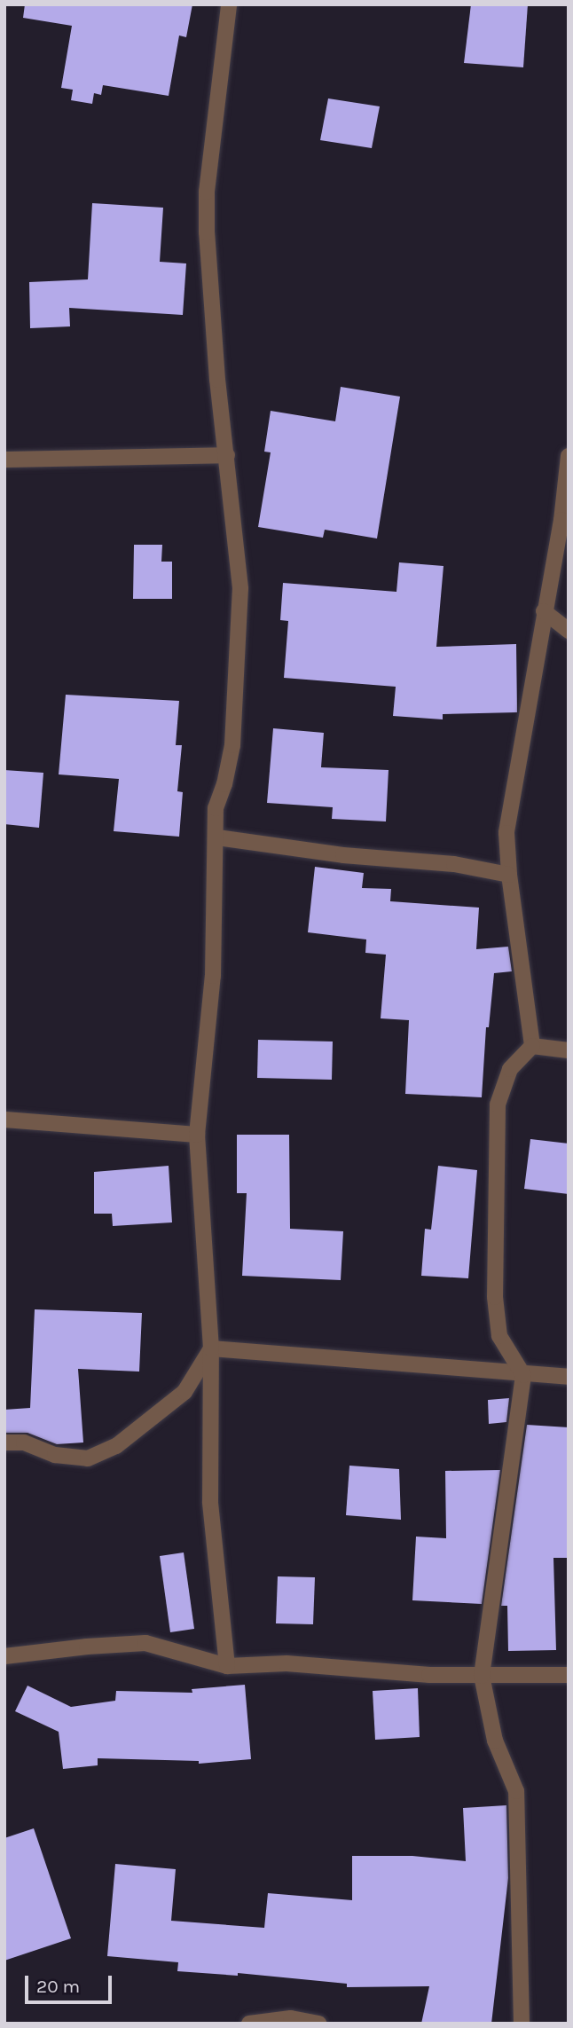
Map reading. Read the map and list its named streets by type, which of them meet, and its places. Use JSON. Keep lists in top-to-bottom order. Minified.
{"scale_bar":"20 m"}
